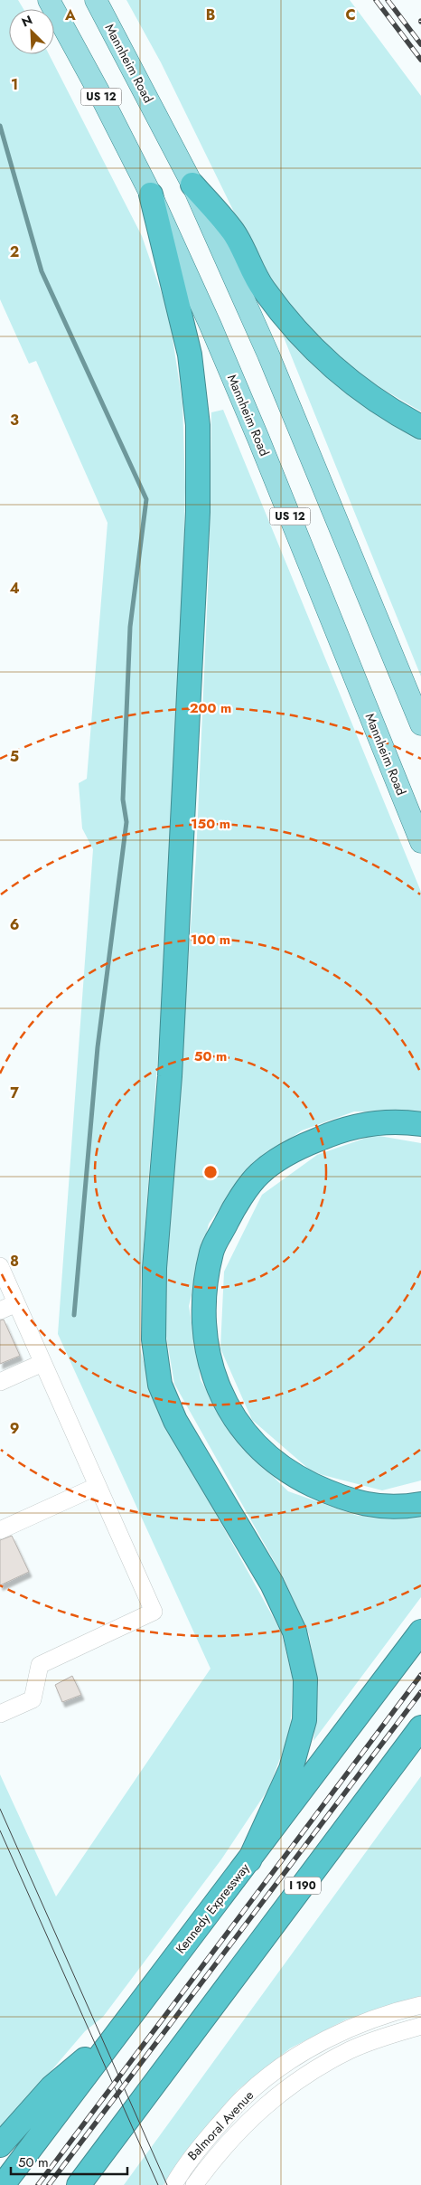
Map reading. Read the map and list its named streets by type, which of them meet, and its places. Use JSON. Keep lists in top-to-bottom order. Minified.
{"streets":{"highway":["I 190","Kennedy Expressway"],"main road":["Mannheim Road","US 12"],"street":["Balmoral Avenue"]},"scale_bar":"50 m","north":"top left","grid":{"columns":["A","B","C"],"rows":["1","2","3","4","5","6","7","8","9"]},"rings":["200 m","150 m","100 m","50 m"]}
